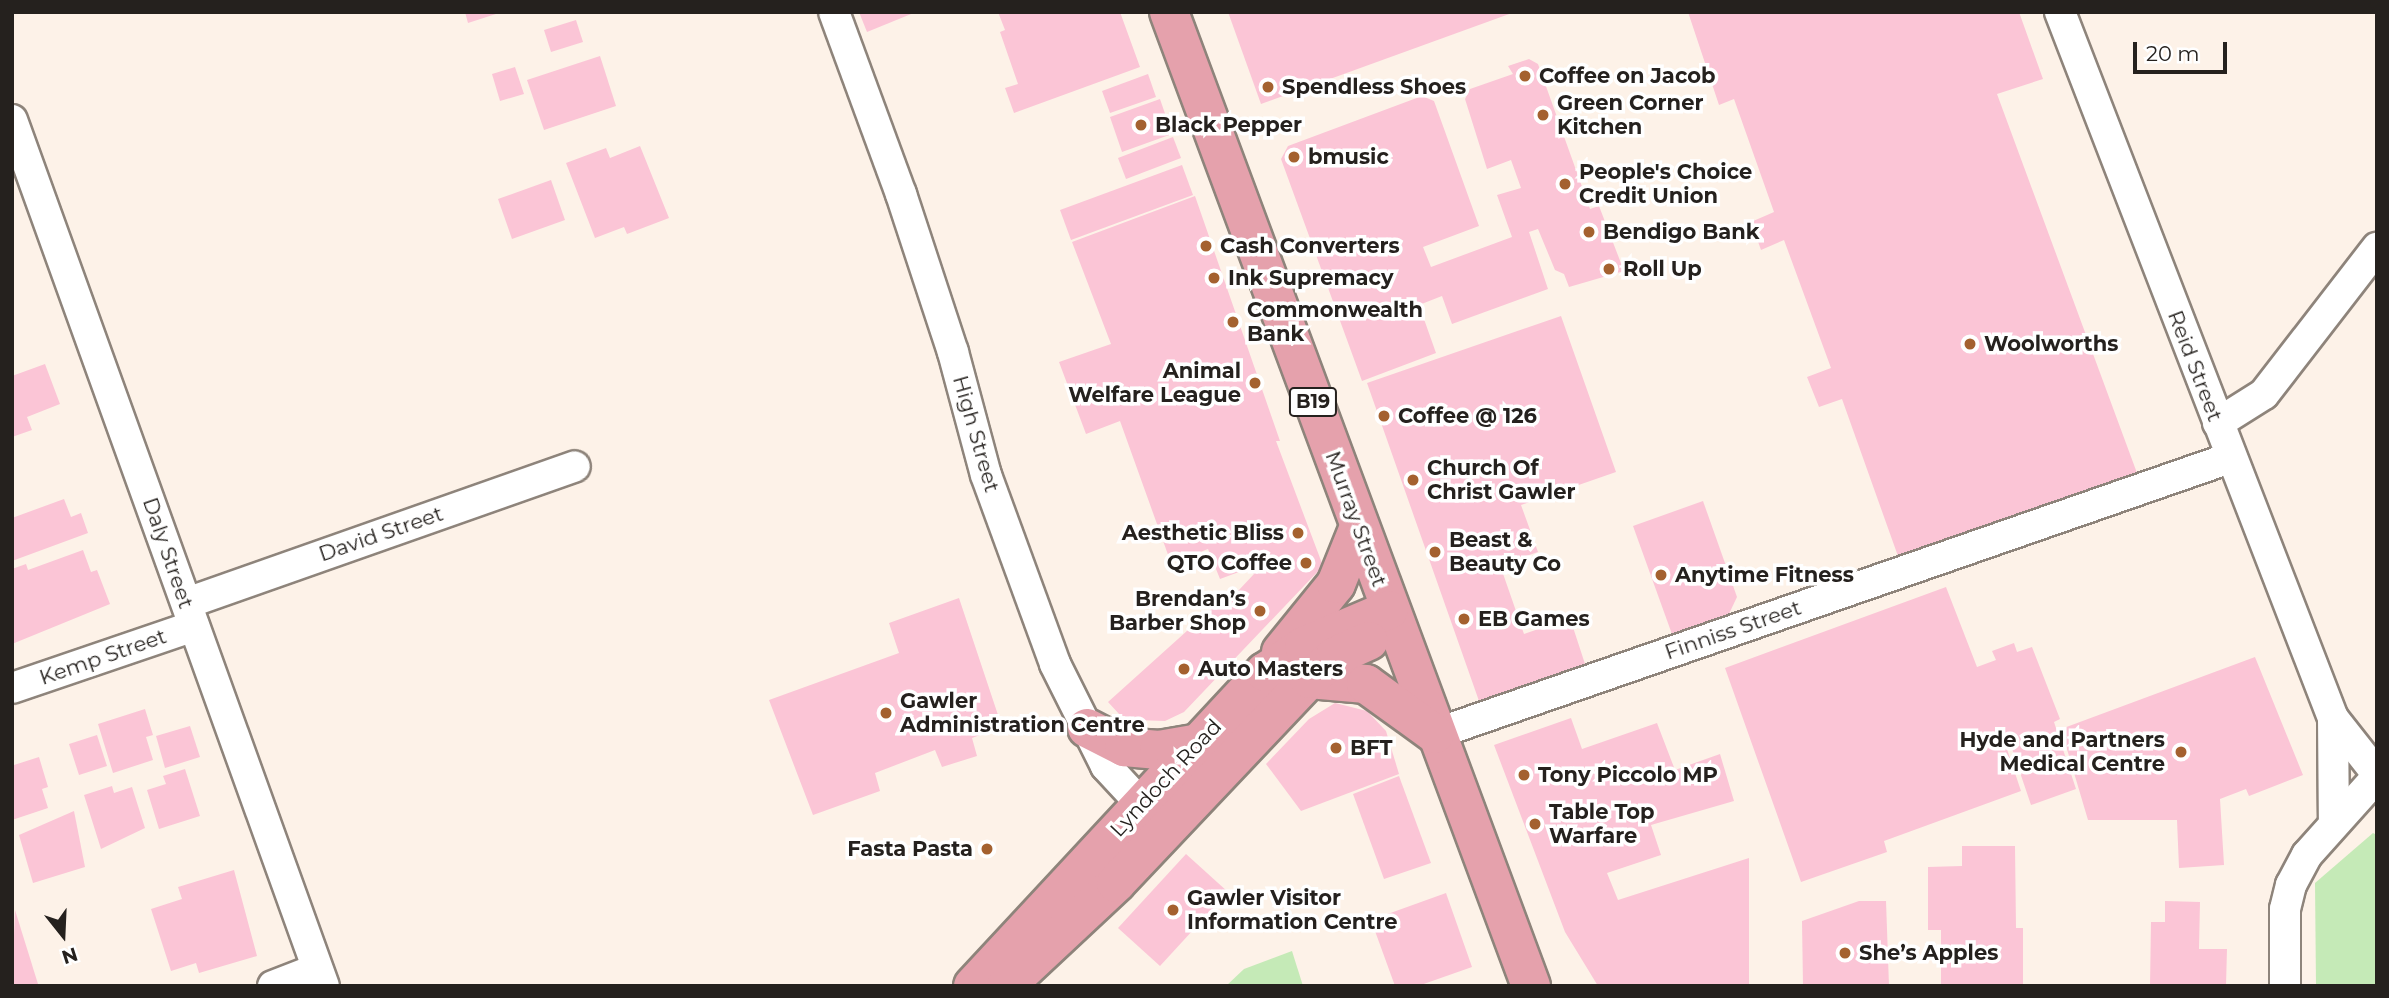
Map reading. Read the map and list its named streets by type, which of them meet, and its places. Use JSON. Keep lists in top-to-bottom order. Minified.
{"streets":{"main road":["B19","Murray Street","Lyndoch Road"],"street":["Reid Street","High Street","David Street","Daly Street","Finniss Street","Kemp Street"]},"crossings":[["Reid Street","Finniss Street"],["High Street","Lyndoch Road"],["Murray Street","Finniss Street"],["Murray Street","Lyndoch Road"],["David Street","Daly Street"],["David Street","Kemp Street"],["Daly Street","Kemp Street"]],"places":["Coffee on Jacob","Spendless Shoes","Green Corner Kitchen","Black Pepper","bmusic","People's Choice Credit Union","Bendigo Bank","Cash Converters","Roll Up","Ink Supremacy","Commonwealth Bank","Woolworths","Animal Welfare League","Coffee @ 126","Church Of Christ Gawler","Aesthetic Bliss","Beast & Beauty Co","QTO Coffee","Anytime Fitness","Brendan’s Barber Shop","EB Games","Auto Masters","Gawler Administration Centre","BFT","Hyde and Partners Medical Centre","Tony Piccolo MP","Table Top Warfare","Fasta Pasta","Gawler Visitor Information Centre","She’s Apples"],"scale_bar":"20 m","north":"bottom"}
